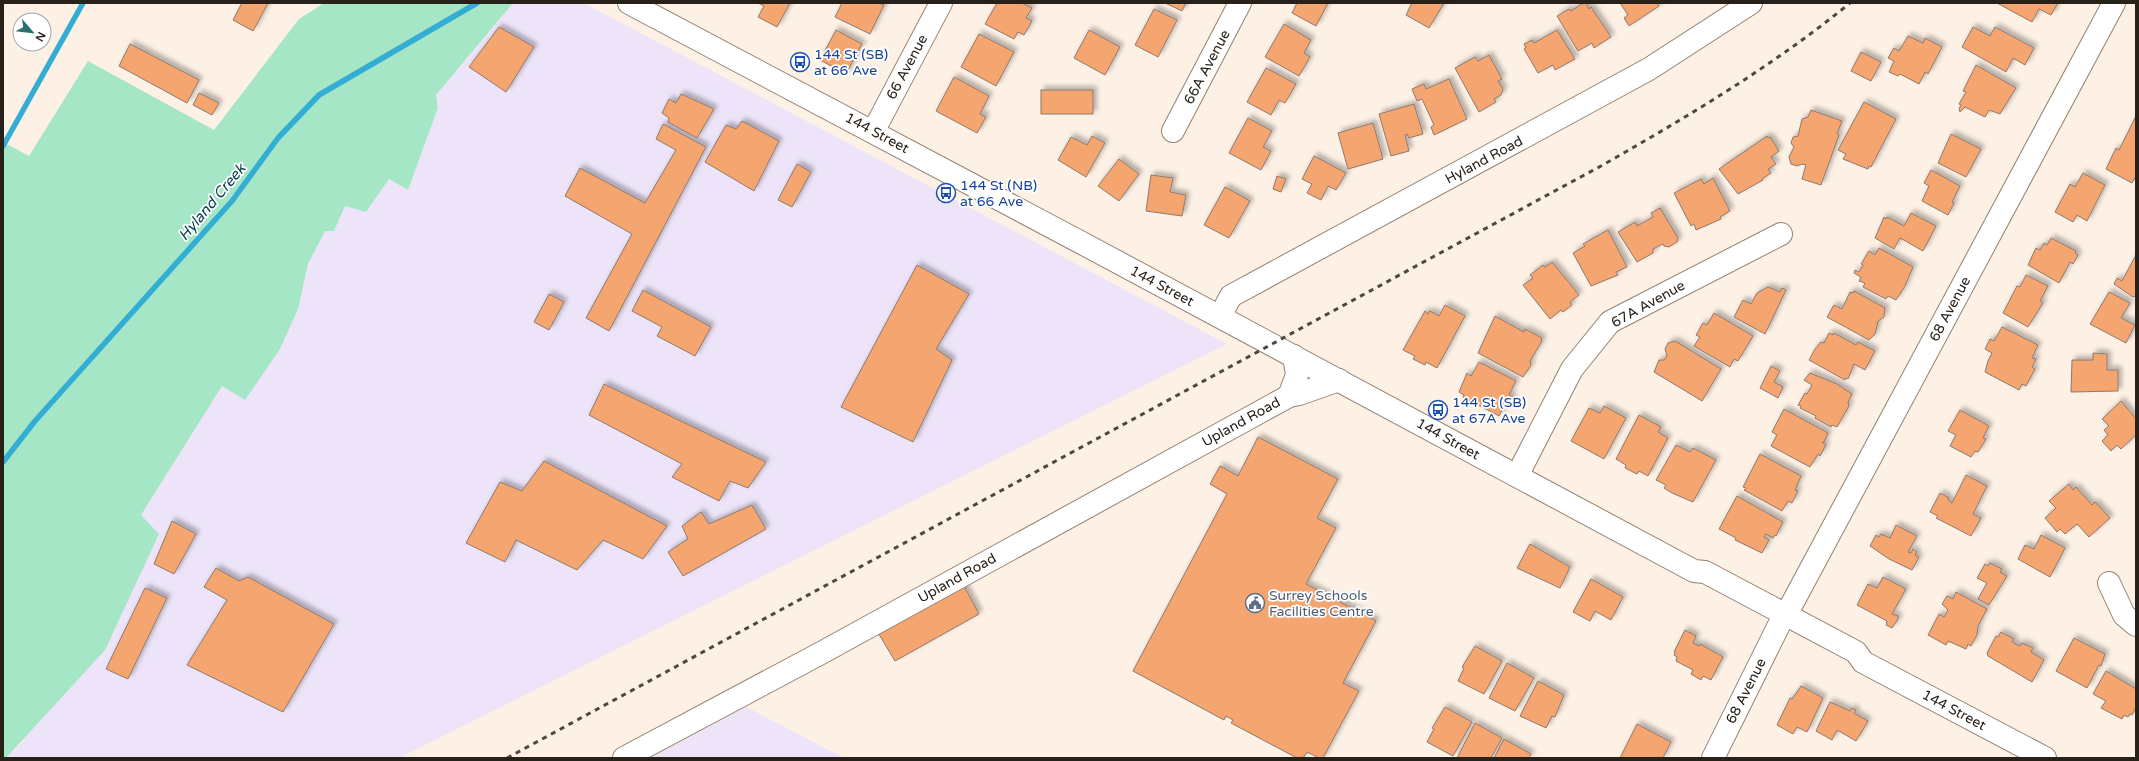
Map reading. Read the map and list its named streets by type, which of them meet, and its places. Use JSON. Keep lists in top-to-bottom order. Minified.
{"streets":{"street":["66 Avenue","66A Avenue","144 Street","Hyland Road","67A Avenue","68 Avenue","Upland Road"]},"crossings":[["66 Avenue","144 Street"],["144 Street","Hyland Road"],["144 Street","67A Avenue"],["144 Street","68 Avenue"],["144 Street","Upland Road"]],"water":["Hyland Creek"],"places":{"bus stop":["144 St (SB) at 66 Ave","144 St (NB) at 66 Ave","144 St (SB) at 67A Ave"],"public building":["Surrey Schools Facilities Centre"]},"north":"bottom right"}
